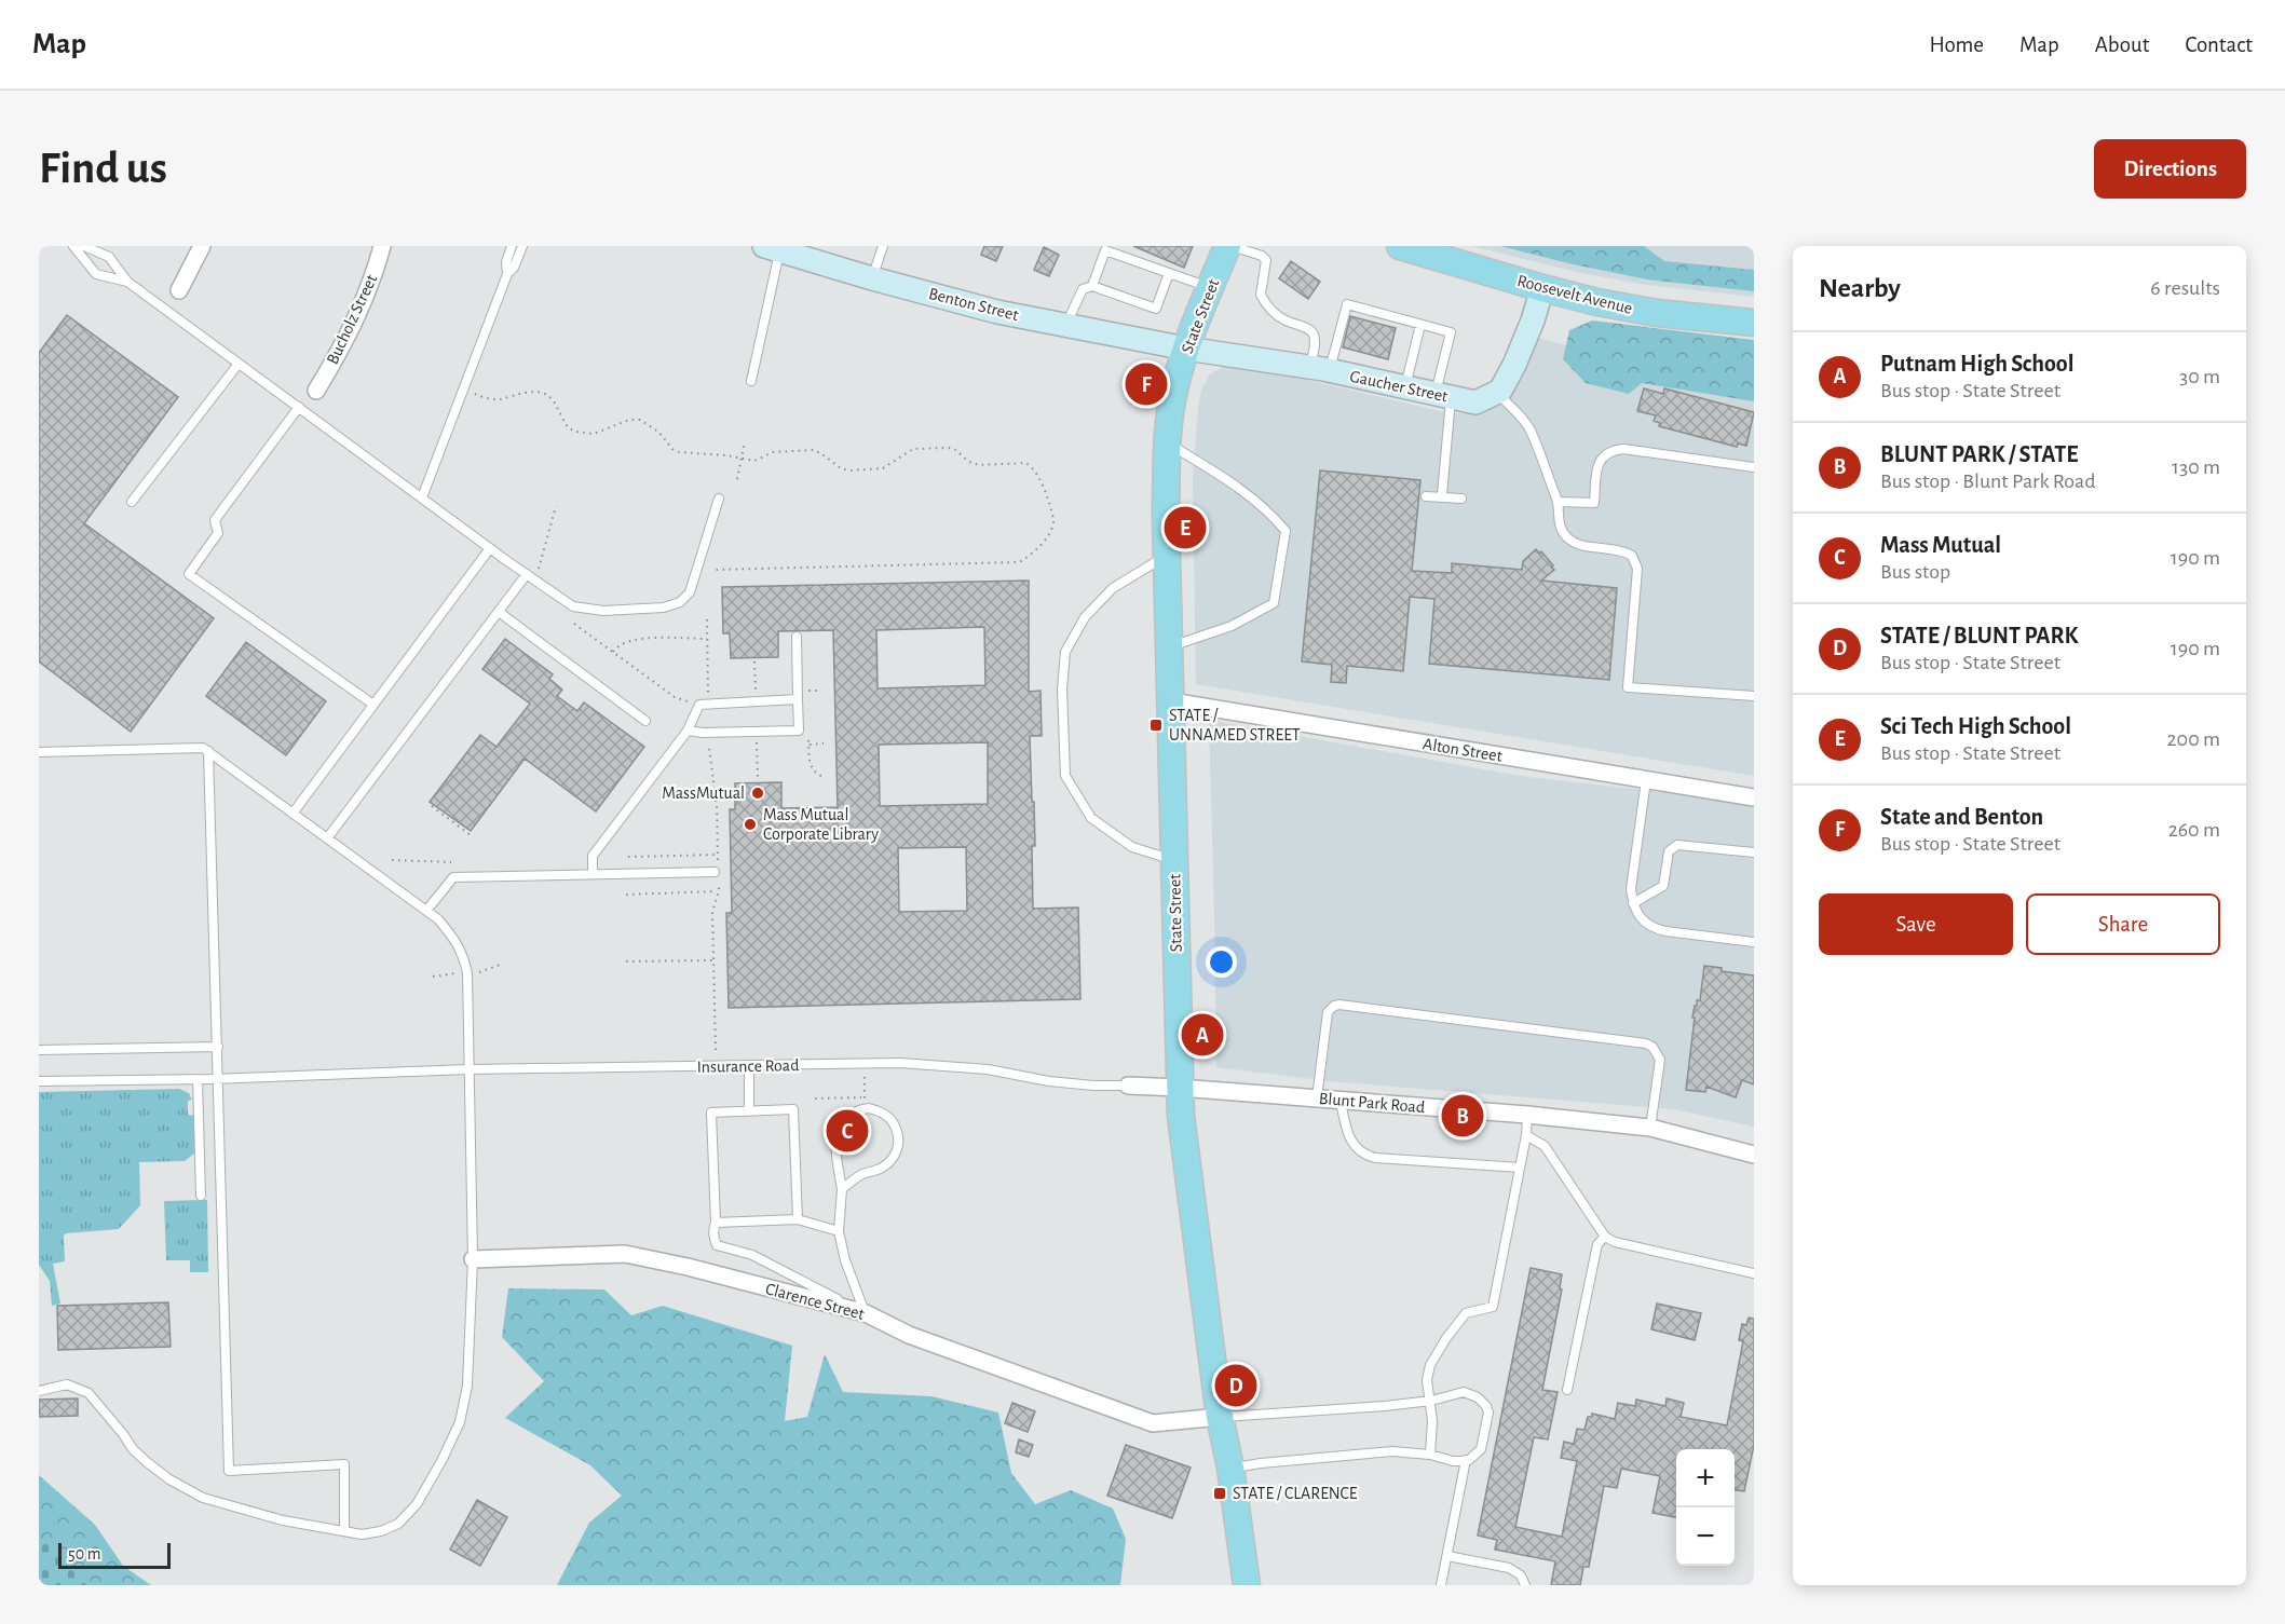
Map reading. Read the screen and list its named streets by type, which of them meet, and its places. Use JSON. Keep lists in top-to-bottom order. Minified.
{"streets":{"main road":["Roosevelt Avenue","Benton Street","State Street","Gaucher Street"],"street":["Bucholz Street","Alton Street","Insurance Road","Blunt Park Road","Clarence Street"]},"crossings":[["Benton Street","State Street"],["Benton Street","Gaucher Street"],["State Street","Gaucher Street"],["State Street","Alton Street"],["State Street","Insurance Road"],["State Street","Blunt Park Road"],["State Street","Clarence Street"],["Insurance Road","Blunt Park Road"]],"places":{"transit":["STATE / UNNAMED STREET","STATE / CLARENCE"],"other":["MassMutual","Mass Mutual Corporate Library"]},"scale_bar":"50 m","page":{"header":"Map","nav":["Home","Map","About","Contact"],"buttons":["Directions",["Save","Share"]],"title":"Find us","heading":["Nearby","6 results"],"list":[{"mark":"A","name":"Putnam High School","note":"Bus stop · State Street","value":"30 m"},{"mark":"B","name":"BLUNT PARK / STATE","note":"Bus stop · Blunt Park Road","value":"130 m"},{"mark":"C","name":"Mass Mutual","note":"Bus stop","value":"190 m"},{"mark":"D","name":"STATE / BLUNT PARK","note":"Bus stop · State Street","value":"190 m"},{"mark":"E","name":"Sci Tech High School","note":"Bus stop · State Street","value":"200 m"},{"mark":"F","name":"State and Benton","note":"Bus stop · State Street","value":"260 m"}],"pins":["F","E","A","B","C","D"],"map_buttons":["+","−"],"scale":"50 m"}}
